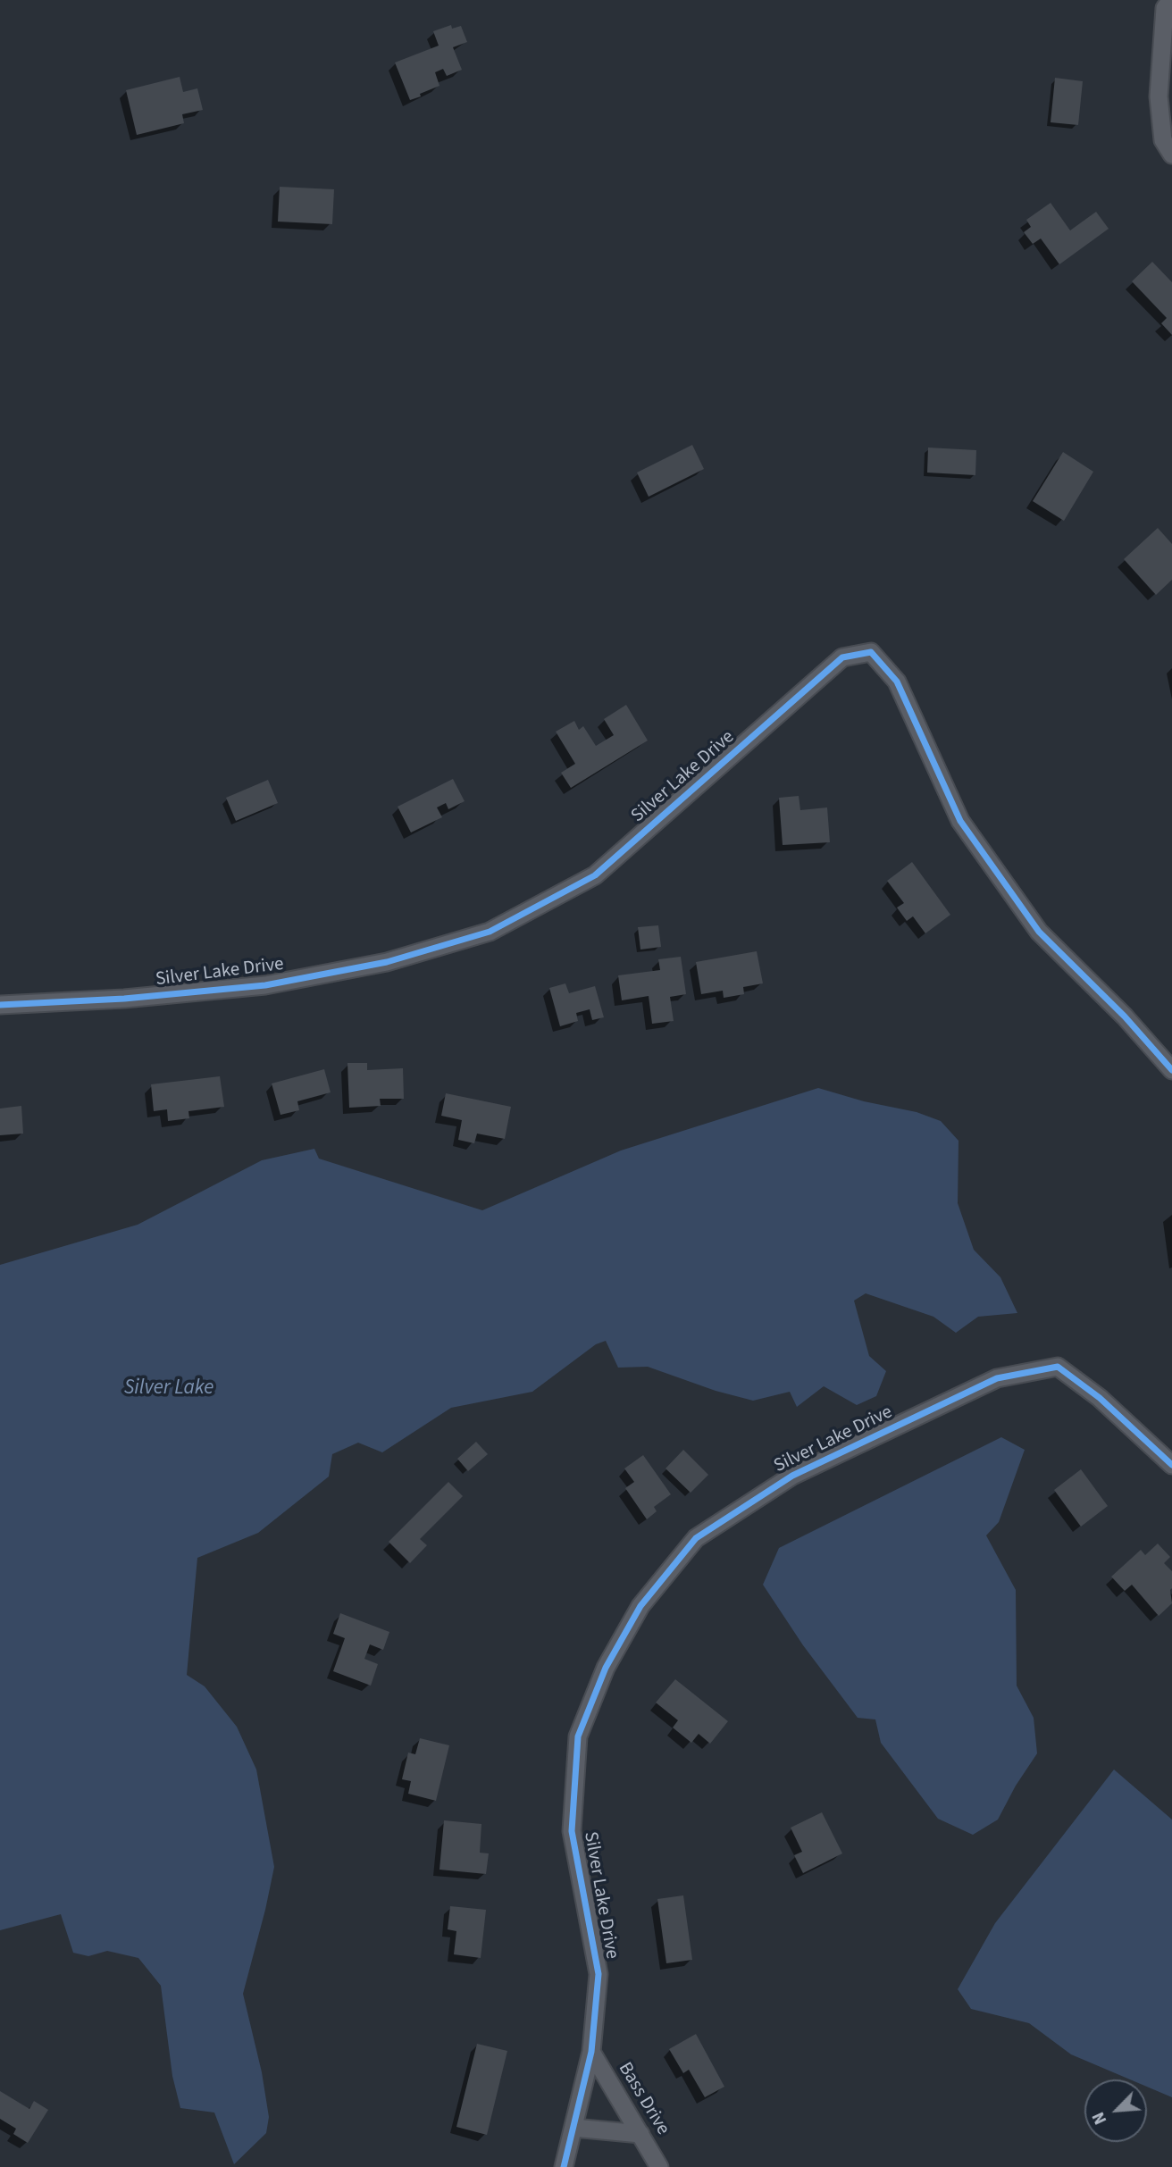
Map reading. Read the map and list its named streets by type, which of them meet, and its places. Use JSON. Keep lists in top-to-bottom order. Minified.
{"streets":{"street":["Silver Lake Drive","Bass Drive"]},"crossings":[["Silver Lake Drive","Bass Drive"]],"water":["Silver Lake"],"north":"bottom left"}
